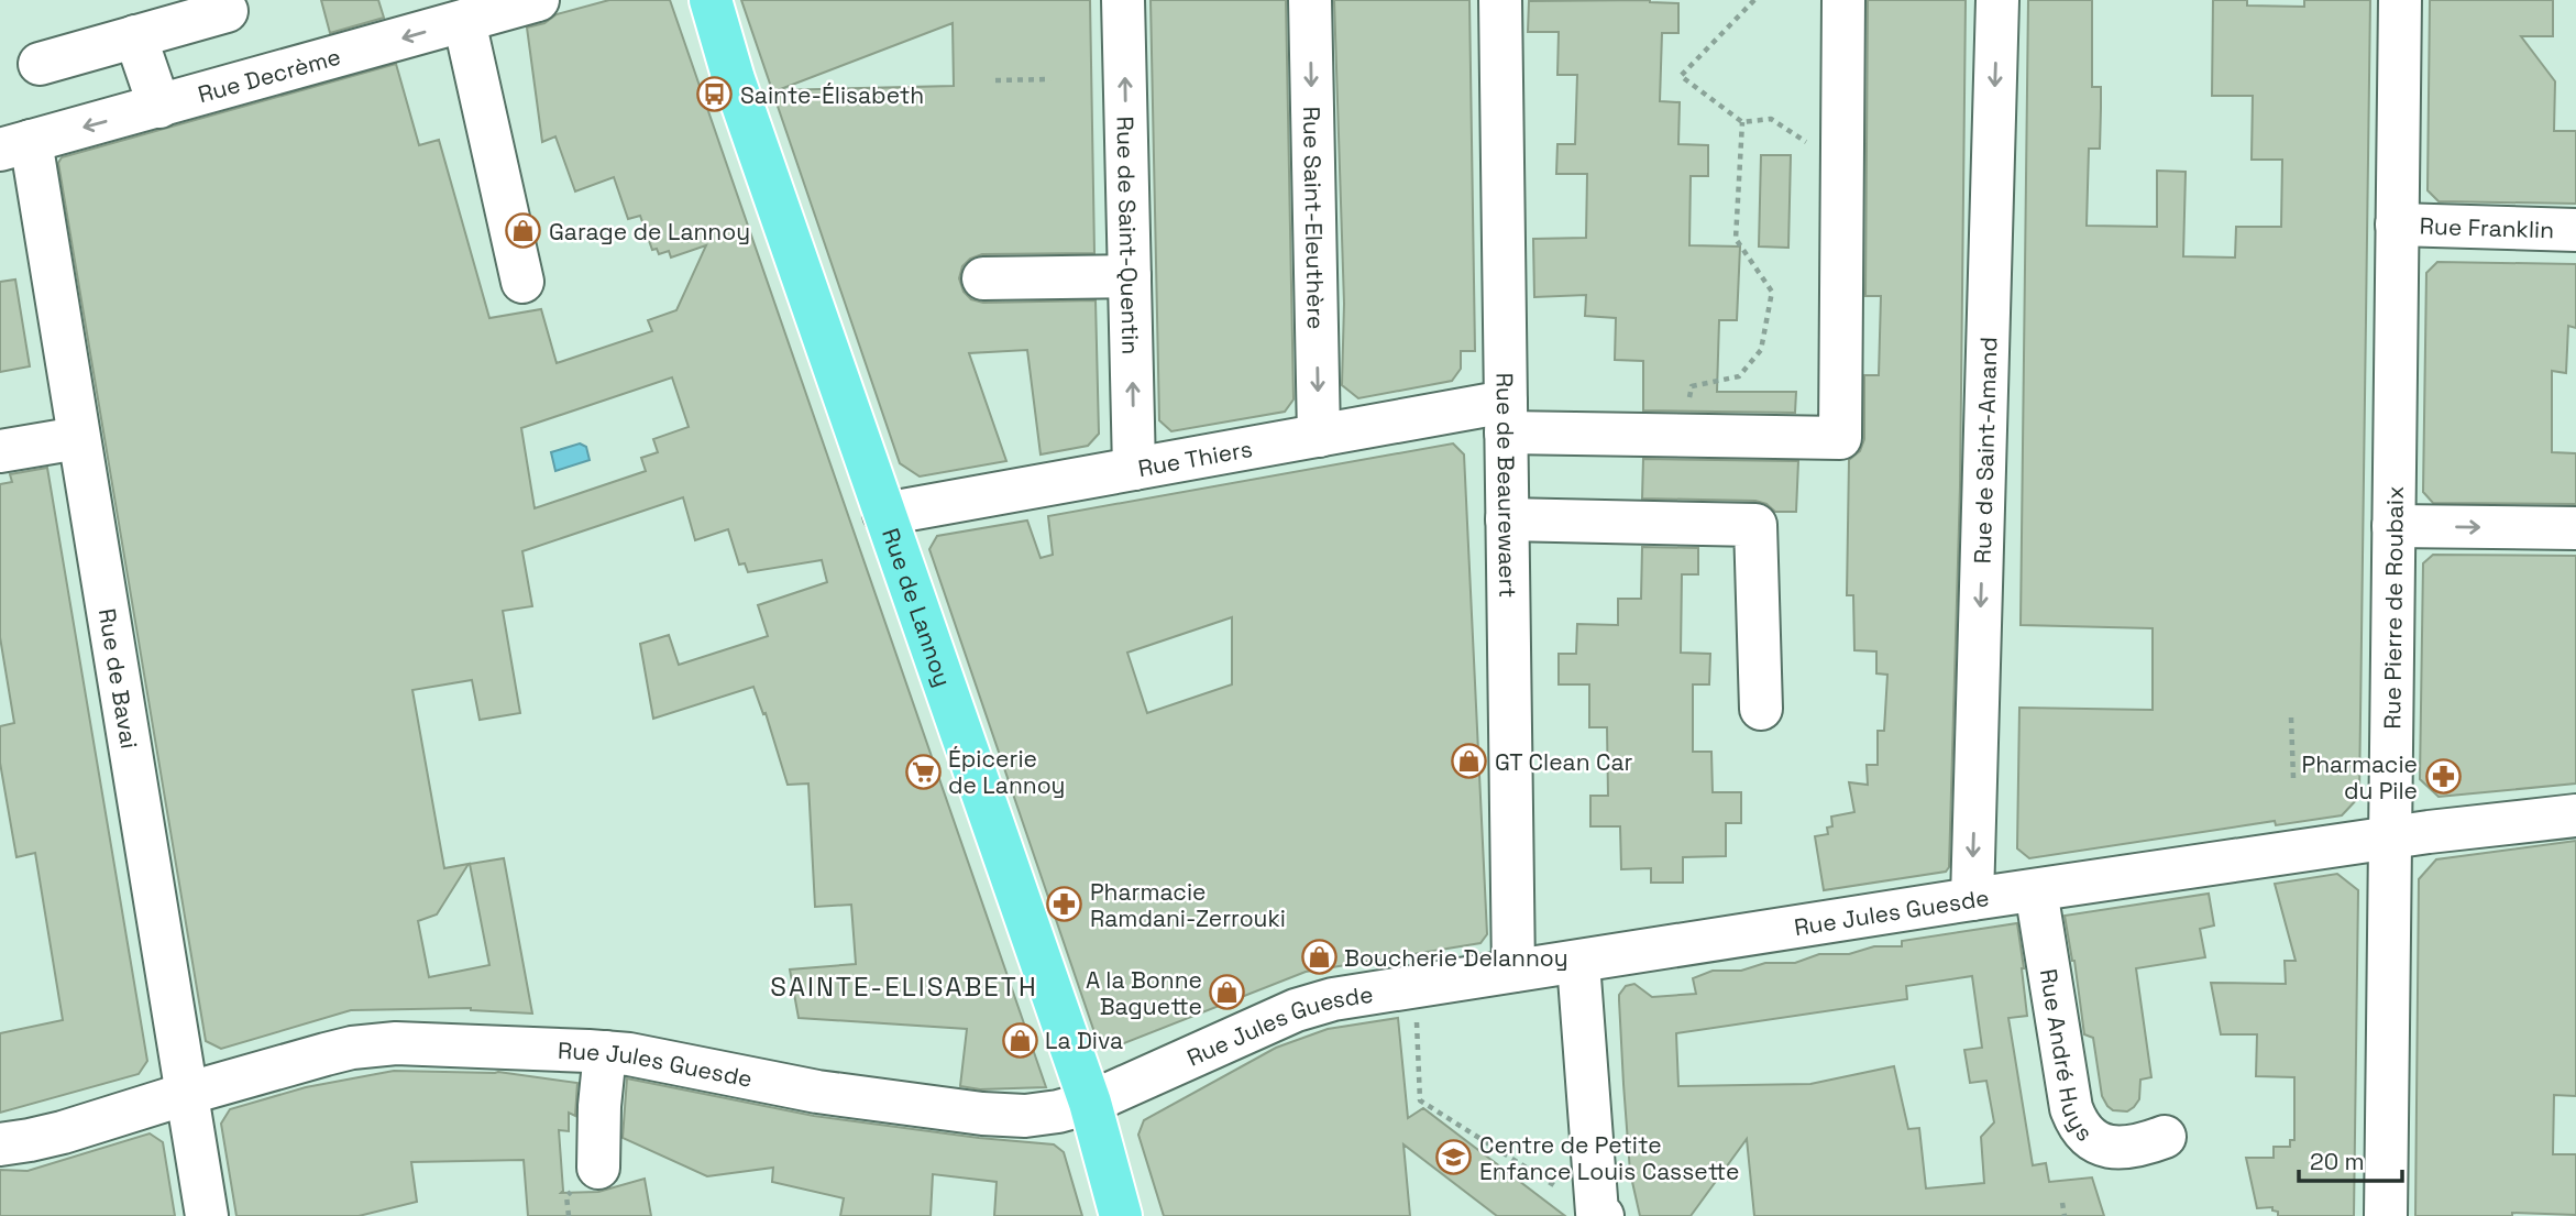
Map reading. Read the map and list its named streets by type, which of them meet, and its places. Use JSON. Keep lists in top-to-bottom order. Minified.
{"streets":{"main road":["Rue de Lannoy"],"street":["Rue Decrème","Rue Saint-Eleuthère","Rue Franklin","Rue de Saint-Quentin","Rue de Saint-Amand","Rue Thiers","Rue de Beaurewaert","Rue Pierre de Roubaix","Rue de Bavai","Rue Jules Guesde","Rue André Huys"]},"crossings":[["Rue Decrème","Rue de Bavai"],["Rue Saint-Eleuthère","Rue Thiers"],["Rue Franklin","Rue Pierre de Roubaix"],["Rue de Saint-Quentin","Rue Thiers"],["Rue de Saint-Amand","Rue Jules Guesde"],["Rue Thiers","Rue de Beaurewaert"],["Rue Thiers","Rue de Lannoy"],["Rue de Beaurewaert","Rue Jules Guesde"],["Rue de Lannoy","Rue Jules Guesde"],["Rue Pierre de Roubaix","Rue Jules Guesde"],["Rue de Bavai","Rue Jules Guesde"],["Rue Jules Guesde","Rue André Huys"]],"one_way":["Rue Saint-Eleuthère","Rue de Saint-Quentin","Rue de Saint-Amand"],"districts":["SAINTE-ELISABETH"],"places":{"bus stop":["Sainte-Élisabeth"],"shop":["Garage de Lannoy","GT Clean Car","Boucherie Delannoy","A la Bonne Baguette","La Diva"],"supermarket":["Épicerie de Lannoy"],"pharmacy":["Pharmacie du Pile","Pharmacie Ramdani-Zerrouki"],"school or university":["Centre de Petite Enfance Louis Cassette"]},"scale_bar":"20 m"}
